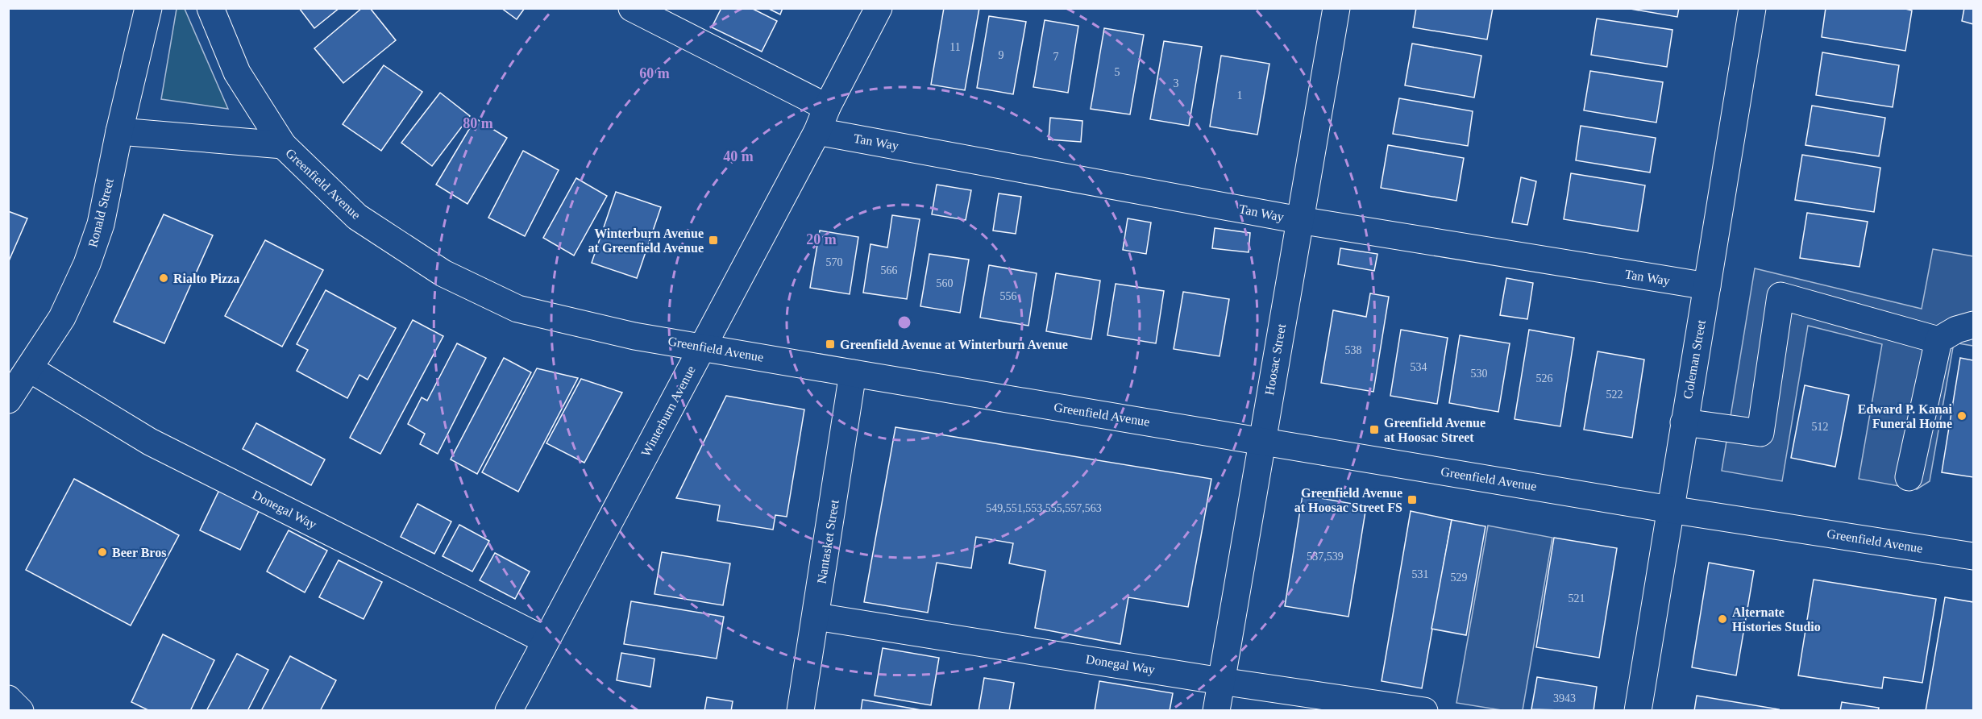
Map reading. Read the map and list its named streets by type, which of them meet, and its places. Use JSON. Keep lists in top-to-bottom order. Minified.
{"streets":{"street":["Tan Way","Greenfield Avenue","Ronald Street","Hoosac Street","Coleman Street","Winterburn Avenue","Donegal Way","Nantasket Street"]},"crossings":[["Tan Way","Hoosac Street"],["Tan Way","Coleman Street"],["Tan Way","Winterburn Avenue"],["Greenfield Avenue","Ronald Street"],["Greenfield Avenue","Hoosac Street"],["Greenfield Avenue","Coleman Street"],["Greenfield Avenue","Winterburn Avenue"],["Greenfield Avenue","Nantasket Street"],["Ronald Street","Donegal Way"],["Hoosac Street","Donegal Way"],["Winterburn Avenue","Donegal Way"],["Donegal Way","Nantasket Street"]],"places":{"transit":["Winterburn Avenue at Greenfield Avenue","Greenfield Avenue at Winterburn Avenue","Greenfield Avenue at Hoosac Street","Greenfield Avenue at Hoosac Street FS"],"other":["Rialto Pizza","Edward P. Kanai Funeral Home","Beer Bros","Alternate Histories Studio"]},"house_numbers":["11","9","7","5","3","1","570","566","560","556","538","534","530","526","522","512","549,551,553,555,557,563","537,539","531","529","521","3943"],"rings":["60 m","80 m","40 m","20 m"]}
